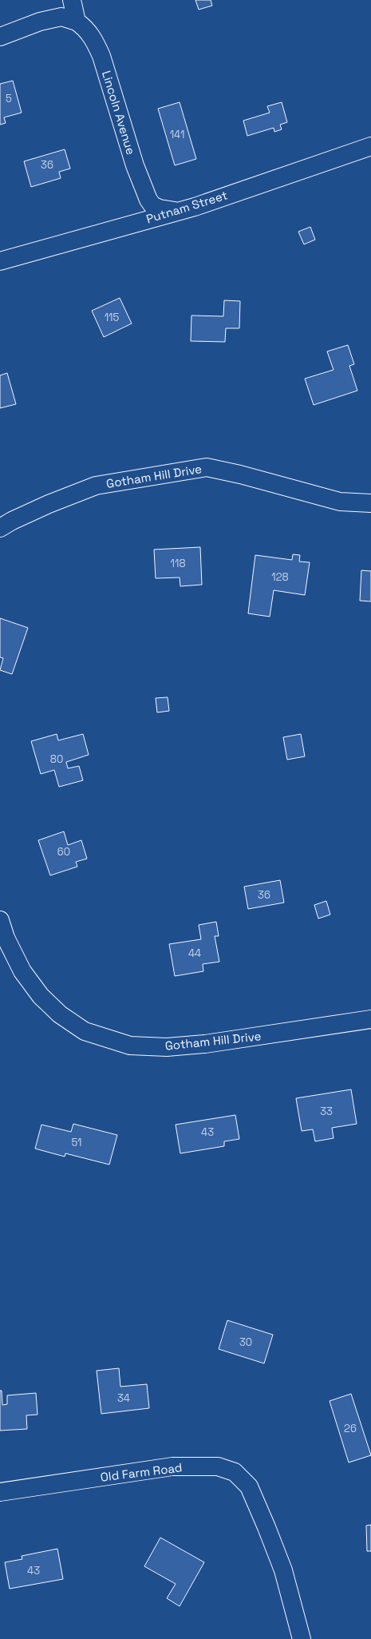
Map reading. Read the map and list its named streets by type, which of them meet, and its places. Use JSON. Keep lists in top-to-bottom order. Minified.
{"streets":{"street":["Lincoln Avenue","Putnam Street","Gotham Hill Drive","Old Farm Road"]},"crossings":[["Lincoln Avenue","Putnam Street"]],"house_numbers":["5","141","36","115","118","128","80","60","36","44","33","43","51","30","34","26","43"]}
